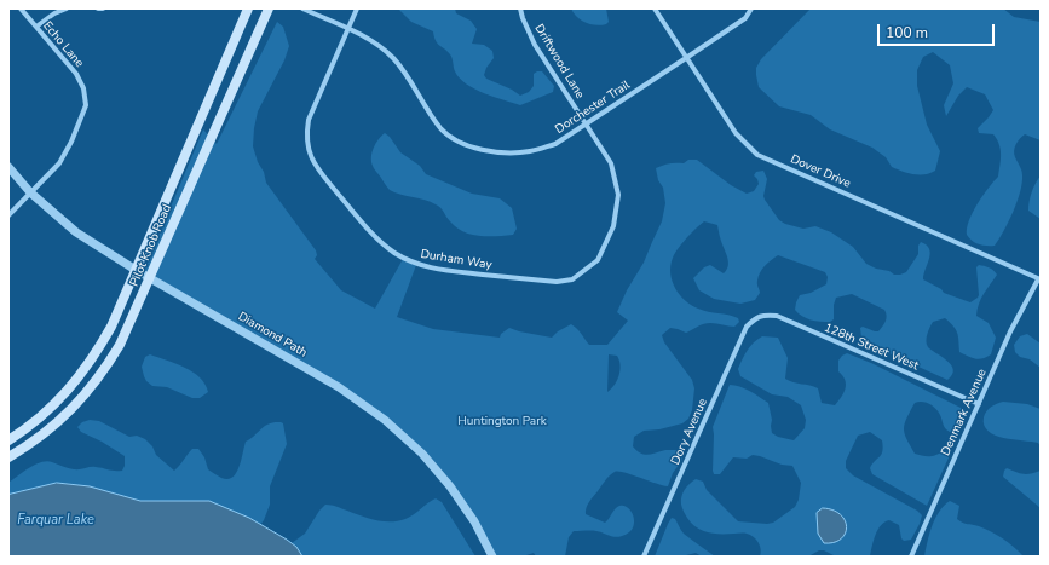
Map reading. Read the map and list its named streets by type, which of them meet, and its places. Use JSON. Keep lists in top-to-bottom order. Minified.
{"streets":{"main road":["Pilot Knob Road"],"street":["Echo Lane","Driftwood Lane","Dorchester Trail","Dover Drive","Durham Way","Diamond Path","128th Street West","Denmark Avenue","Dory Avenue"]},"crossings":[["Echo Lane","Diamond Path"],["Driftwood Lane","Dorchester Trail"],["Driftwood Lane","Durham Way"],["Dorchester Trail","Dover Drive"],["Dorchester Trail","Durham Way"],["Dover Drive","Denmark Avenue"],["Pilot Knob Road","Diamond Path"],["128th Street West","Denmark Avenue"],["128th Street West","Dory Avenue"]],"water":["Farquar Lake"],"parks":["Huntington Park"],"scale_bar":"100 m"}
